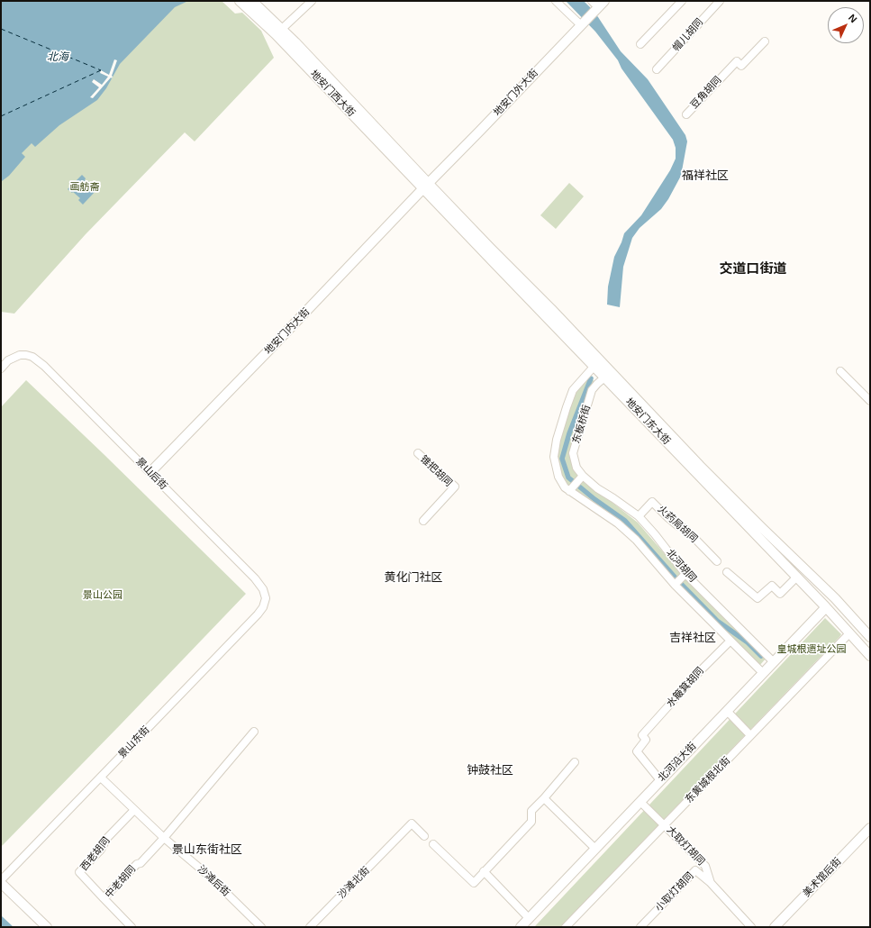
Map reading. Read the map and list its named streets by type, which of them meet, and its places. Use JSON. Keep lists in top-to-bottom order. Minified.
{"streets":{"main road":["地安门外大街","地安门西大街","地安门内大街","地安门东大街","北河沿大街","美术馆后街"],"street":["帽儿胡同","豆角胡同","东板桥街","锥把胡同","景山后街","火药局胡同","北河胡同","水簸箕胡同","景山东街","东黄城根北街","大取灯胡同","西老胡同","沙滩后街","中老胡同","沙滩北街","小取灯胡同"]},"crossings":[["地安门外大街","地安门西大街"],["地安门外大街","地安门内大街"],["地安门外大街","地安门东大街"],["地安门西大街","地安门内大街"],["地安门西大街","地安门东大街"],["地安门内大街","地安门东大街"],["地安门内大街","景山后街"],["地安门东大街","东板桥街"],["地安门东大街","北河沿大街"],["地安门东大街","东黄城根北街"],["东板桥街","北河胡同"],["景山后街","景山东街"],["火药局胡同","北河胡同"],["北河胡同","北河沿大街"],["水簸箕胡同","北河沿大街"],["景山东街","沙滩后街"],["北河沿大街","大取灯胡同"],["东黄城根北街","大取灯胡同"],["大取灯胡同","小取灯胡同"],["西老胡同","沙滩后街"],["西老胡同","中老胡同"],["沙滩后街","中老胡同"]],"districts":["福祥社区","交道口街道","黄化门社区","吉祥社区","钟鼓社区","景山东街社区"],"water":["北海"],"parks":["画舫斋","景山公园","皇城根遗址公园"],"north":"top right"}
